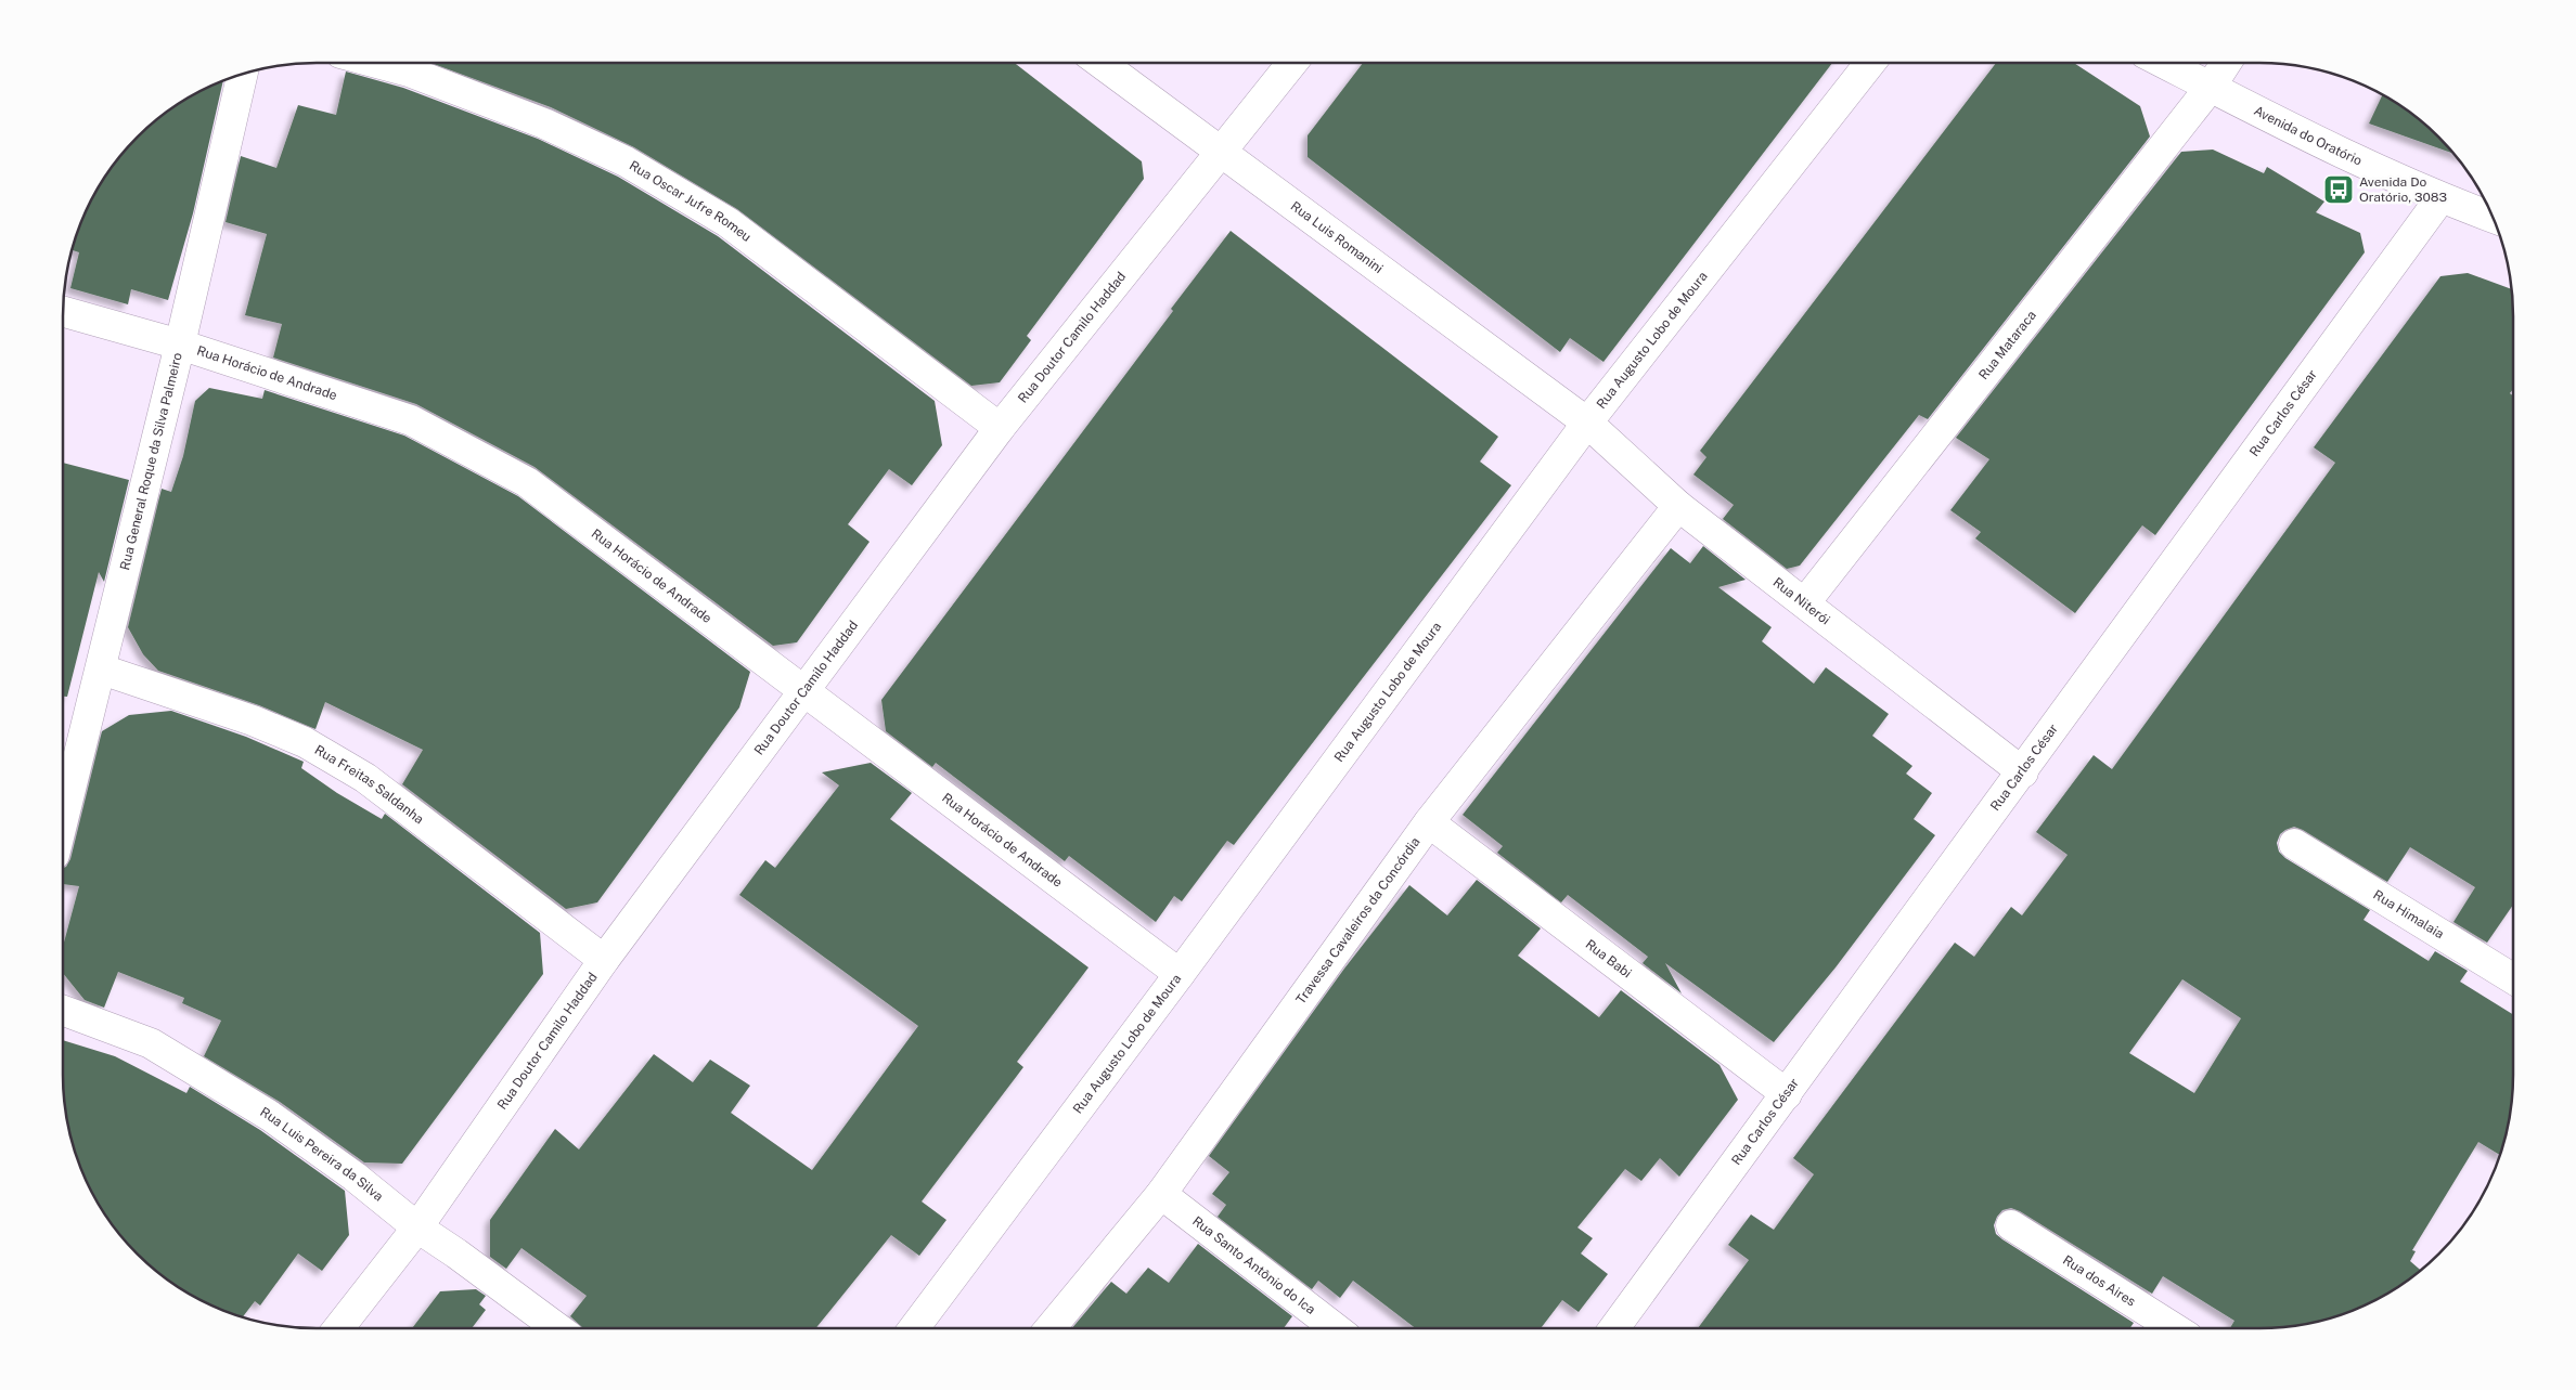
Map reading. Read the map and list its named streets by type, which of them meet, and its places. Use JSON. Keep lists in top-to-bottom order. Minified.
{"streets":{"street":["Avenida do Oratório","Rua Oscar Jufre Romeu","Rua Luis Romanini","Rua Doutor Camilo Haddad","Rua Augusto Lobo de Moura","Rua Mataraca","Rua Horácio de Andrade","Rua Carlos César","Rua General Roque da Silva Palmeiro","Rua Niterói","Rua Freitas Saldanha","Rua Himalaia","Travessa Cavaleiros da Concórdia","Rua Babi","Rua Luis Pereira da Silva","Rua Santo Antônio do Ica","Rua dos Aires"]},"crossings":[["Avenida do Oratório","Rua Mataraca"],["Avenida do Oratório","Rua Carlos César"],["Rua Oscar Jufre Romeu","Rua Doutor Camilo Haddad"],["Rua Luis Romanini","Rua Doutor Camilo Haddad"],["Rua Luis Romanini","Rua Augusto Lobo de Moura"],["Rua Luis Romanini","Rua Niterói"],["Rua Doutor Camilo Haddad","Rua Horácio de Andrade"],["Rua Doutor Camilo Haddad","Rua Freitas Saldanha"],["Rua Doutor Camilo Haddad","Rua Luis Pereira da Silva"],["Rua Augusto Lobo de Moura","Rua Horácio de Andrade"],["Rua Augusto Lobo de Moura","Rua Niterói"],["Rua Mataraca","Rua Niterói"],["Rua Horácio de Andrade","Rua General Roque da Silva Palmeiro"],["Rua Carlos César","Rua Niterói"],["Rua Carlos César","Rua Babi"],["Rua General Roque da Silva Palmeiro","Rua Freitas Saldanha"],["Rua Niterói","Travessa Cavaleiros da Concórdia"],["Travessa Cavaleiros da Concórdia","Rua Babi"],["Travessa Cavaleiros da Concórdia","Rua Santo Antônio do Ica"]],"places":{"bus stop":["Avenida Do Oratório, 3083"]}}
